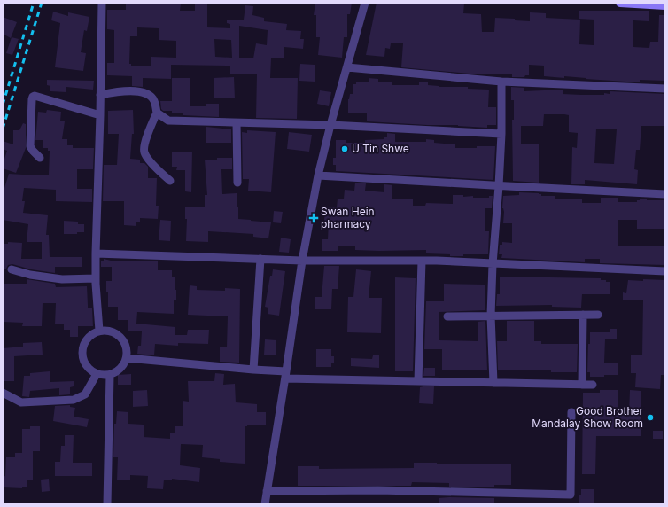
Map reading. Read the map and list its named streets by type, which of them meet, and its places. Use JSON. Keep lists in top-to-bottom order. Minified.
{"places":{"other":["U Tin Shwe","Good Brother Mandalay Show Room"],"health":["Swan Hein pharmacy"]}}
